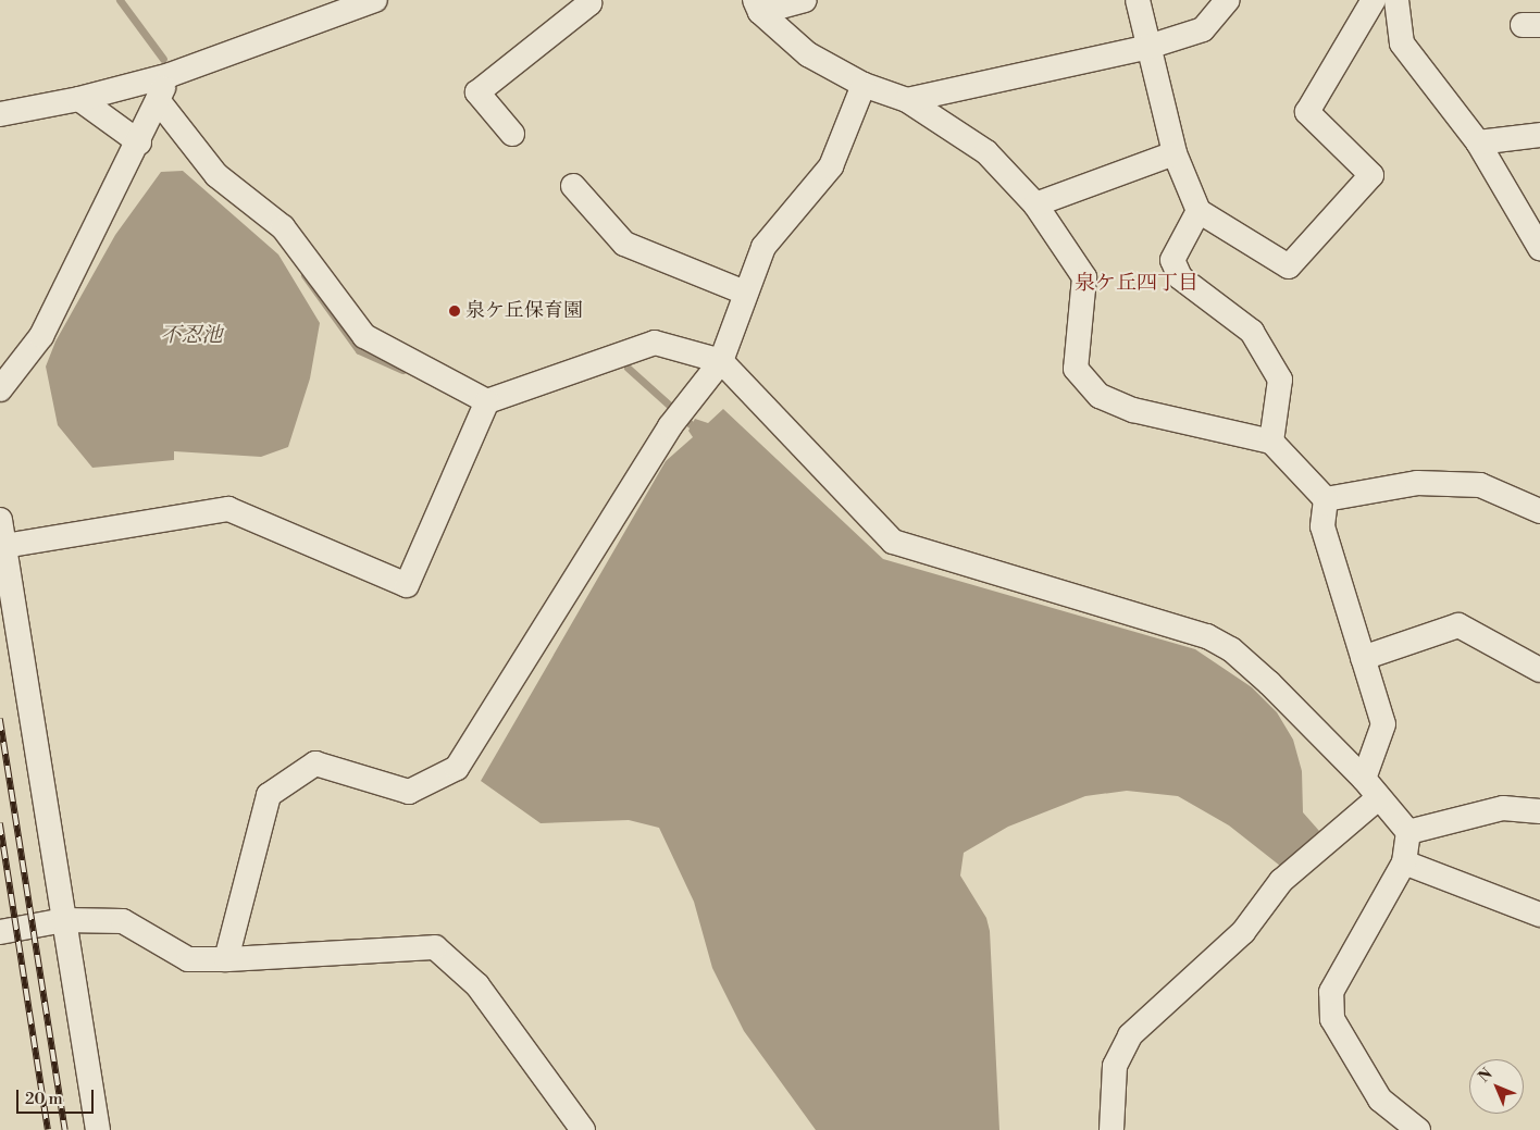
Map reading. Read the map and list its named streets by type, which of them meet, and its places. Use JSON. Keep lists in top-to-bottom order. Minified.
{"districts":["泉ケ丘四丁目"],"water":["不忍池"],"places":["泉ケ丘保育園"],"scale_bar":"20 m","north":"top left"}
